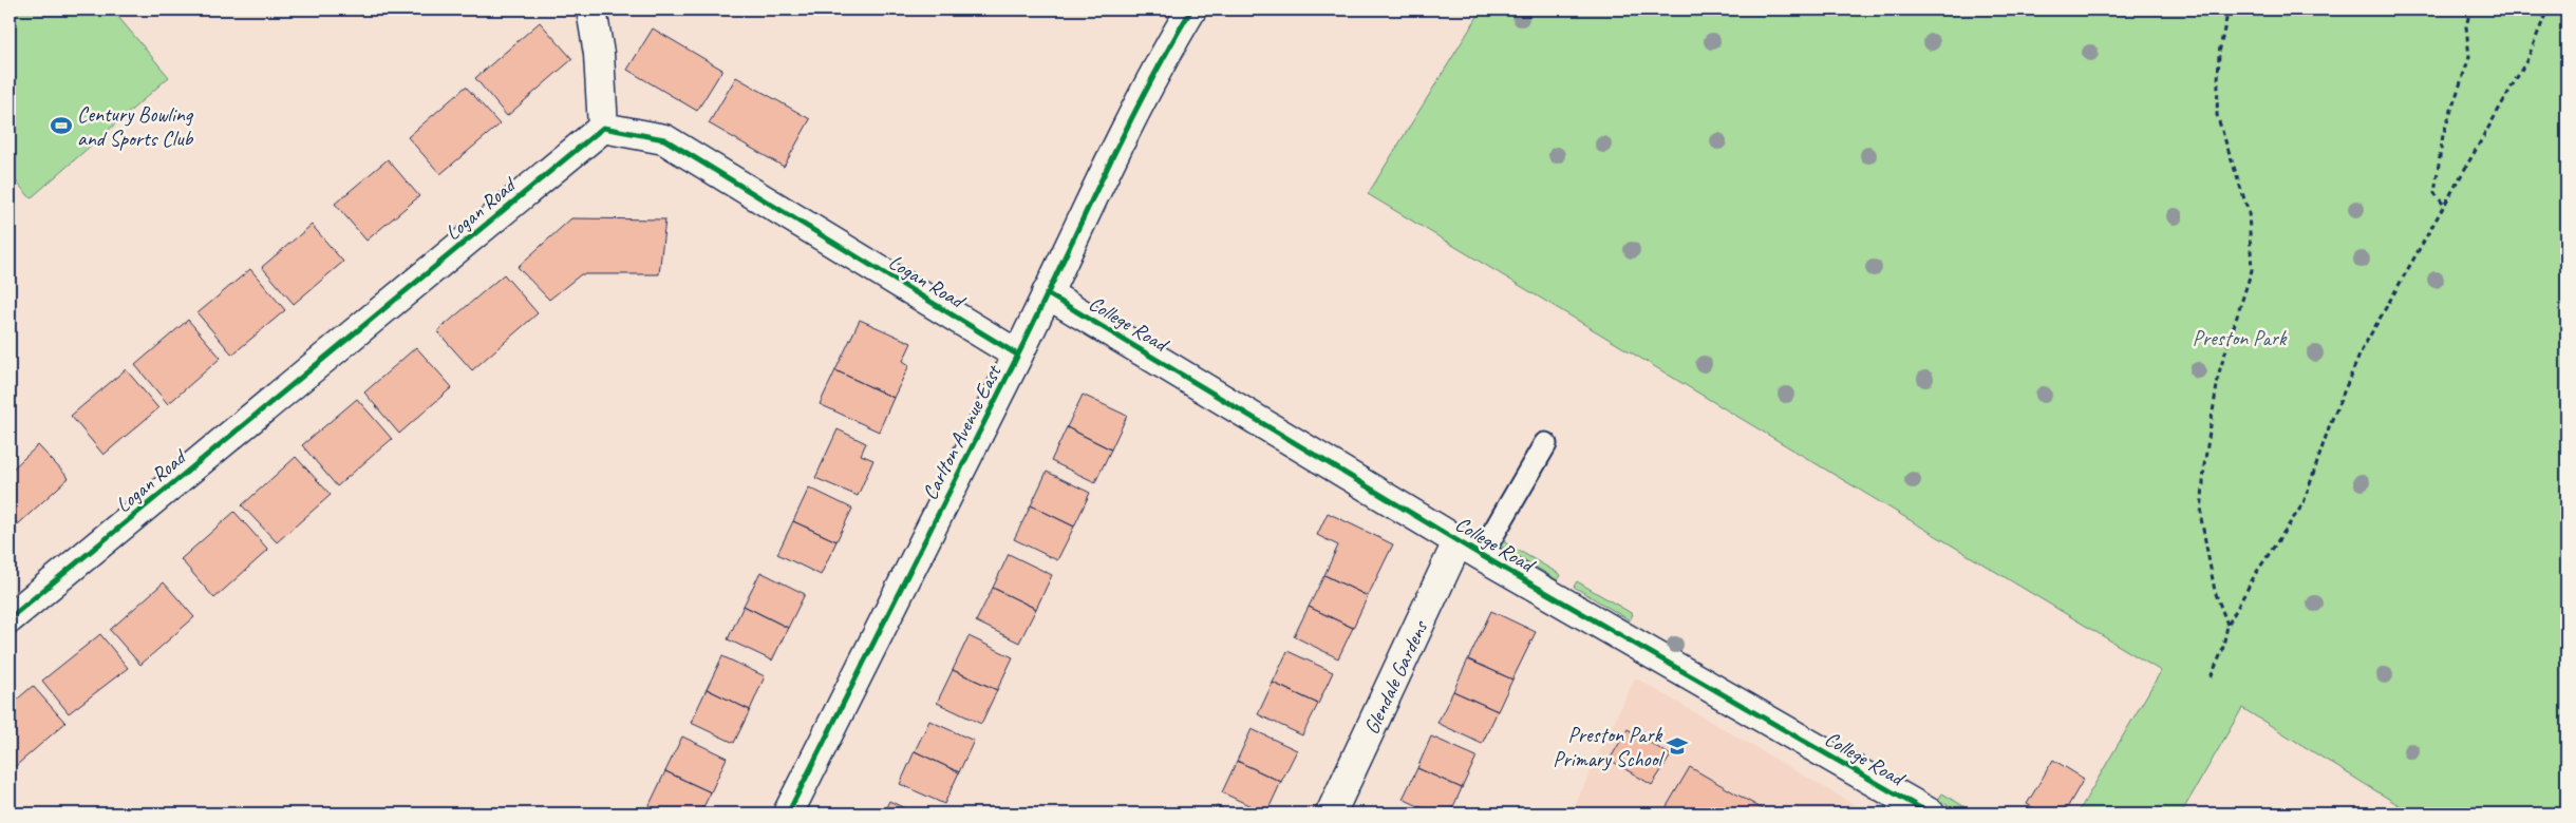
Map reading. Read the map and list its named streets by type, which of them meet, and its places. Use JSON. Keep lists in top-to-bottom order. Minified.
{"streets":{"street":["Logan Road","College Road","Carlton Avenue East","Glendale Gardens"]},"crossings":[["Logan Road","Carlton Avenue East"],["College Road","Carlton Avenue East"],["College Road","Glendale Gardens"]],"parks":["Preston Park"],"places":{"sports":["Century Bowling and Sports Club"],"school or university":["Preston Park Primary School"]}}
